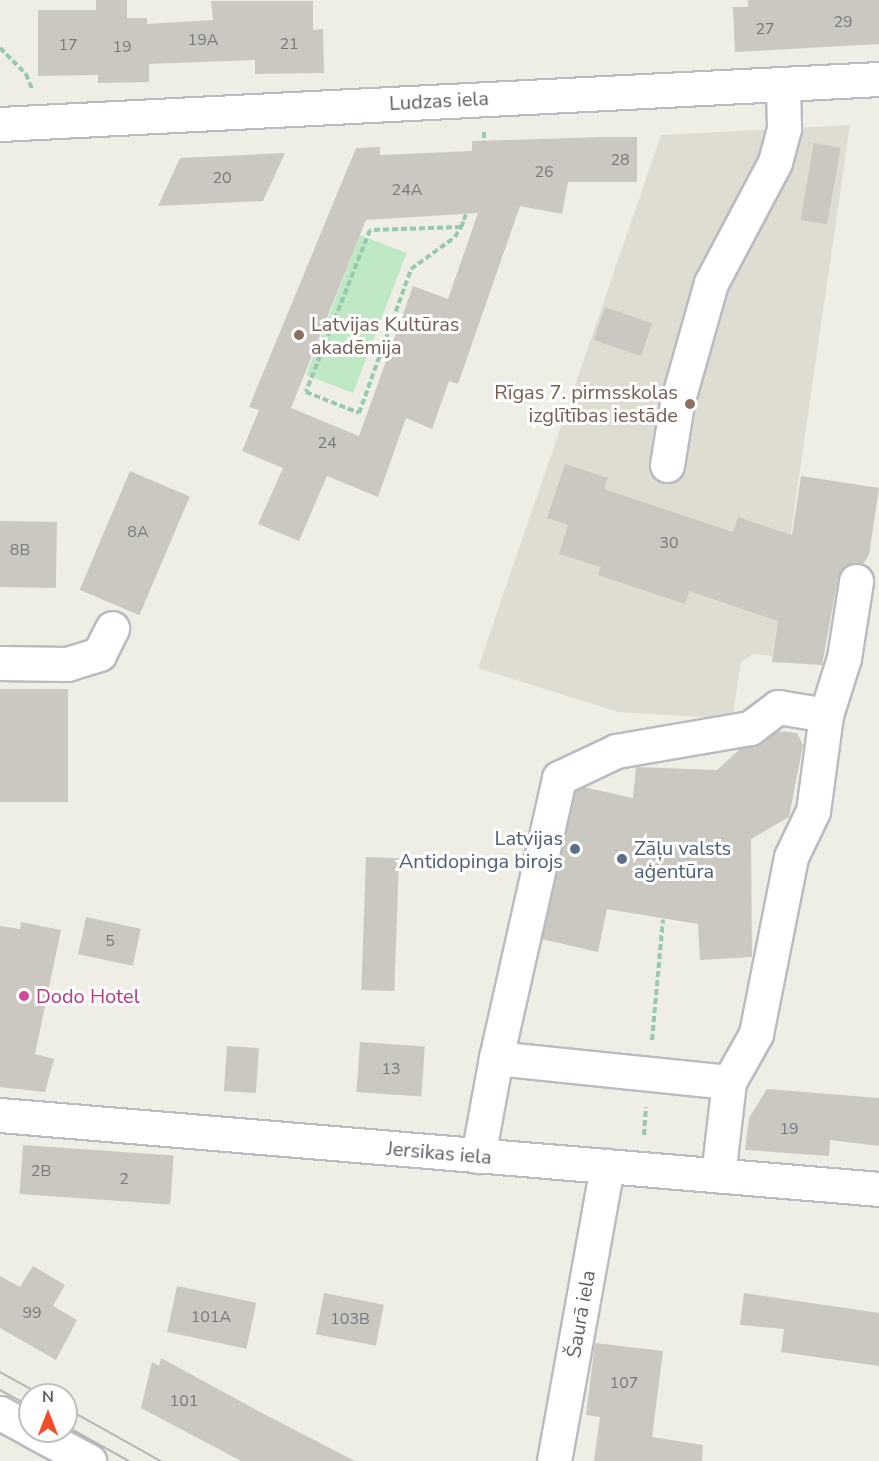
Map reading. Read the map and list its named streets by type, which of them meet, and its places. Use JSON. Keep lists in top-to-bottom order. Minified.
{"streets":{"street":["Ludzas iela","Jersikas iela","Šaurā iela"]},"crossings":[["Jersikas iela","Šaurā iela"]],"places":["Latvijas Kultūras akadēmija","Rīgas 7. pirmsskolas izglītības iestāde","Latvijas Antidopinga birojs","Zāļu valsts aģentūra","Dodo Hotel"],"house_numbers":["29","27","19A","21","17","19","28","26","20","24A","24","8A","30","8B","5","13","19","2B","2","99","101A","103B","107","101"],"north":"top"}
